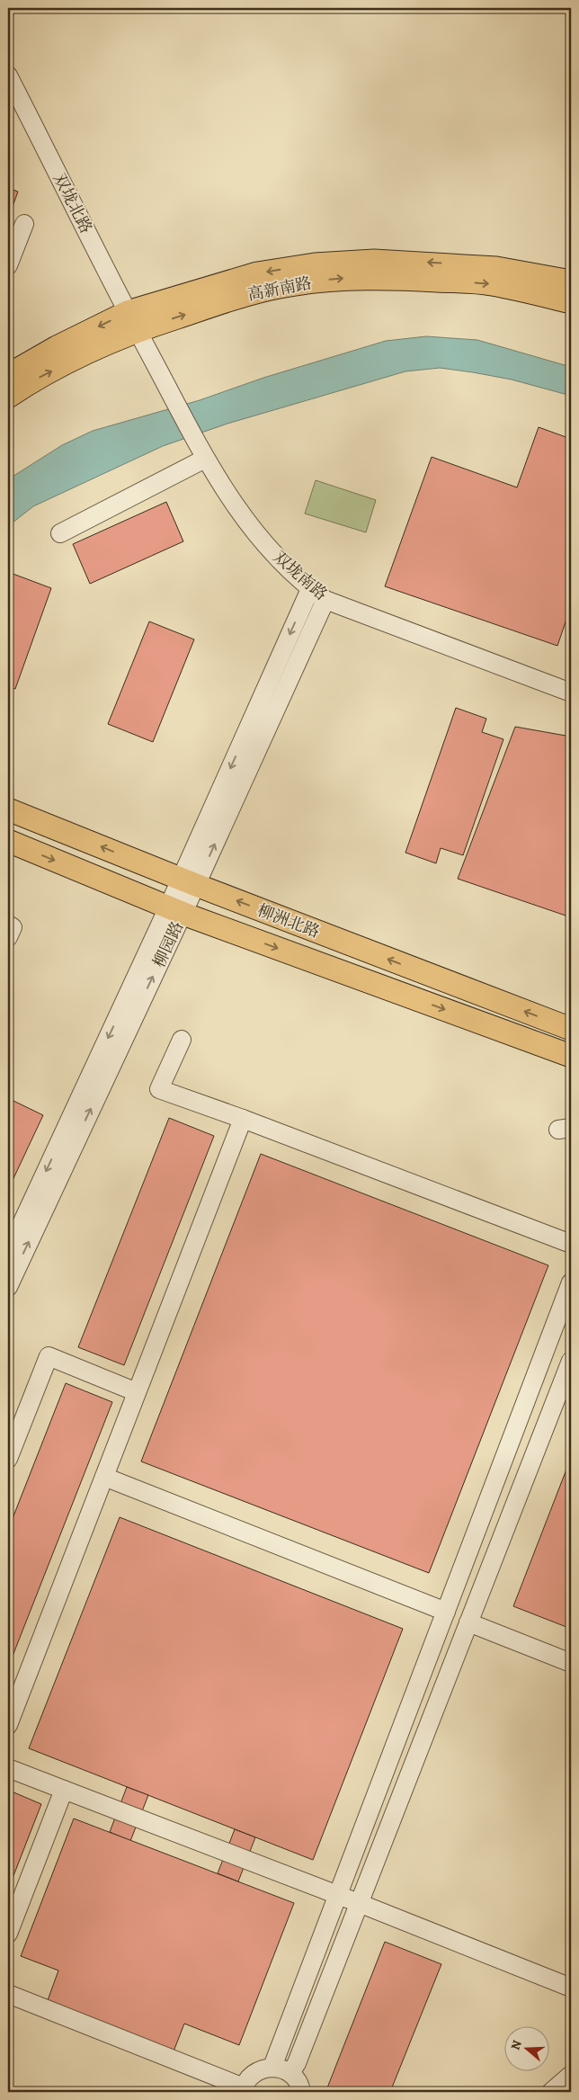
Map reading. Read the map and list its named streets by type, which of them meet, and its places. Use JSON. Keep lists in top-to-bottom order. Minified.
{"streets":{"main road":["高新南路","柳洲北路"],"street":["双垅北路","双垅南路","柳园路"]},"crossings":[["双垅北路","高新南路"],["双垅北路","双垅南路"],["高新南路","双垅南路"],["双垅南路","柳园路"],["柳洲北路","柳园路"]],"north":"left"}
